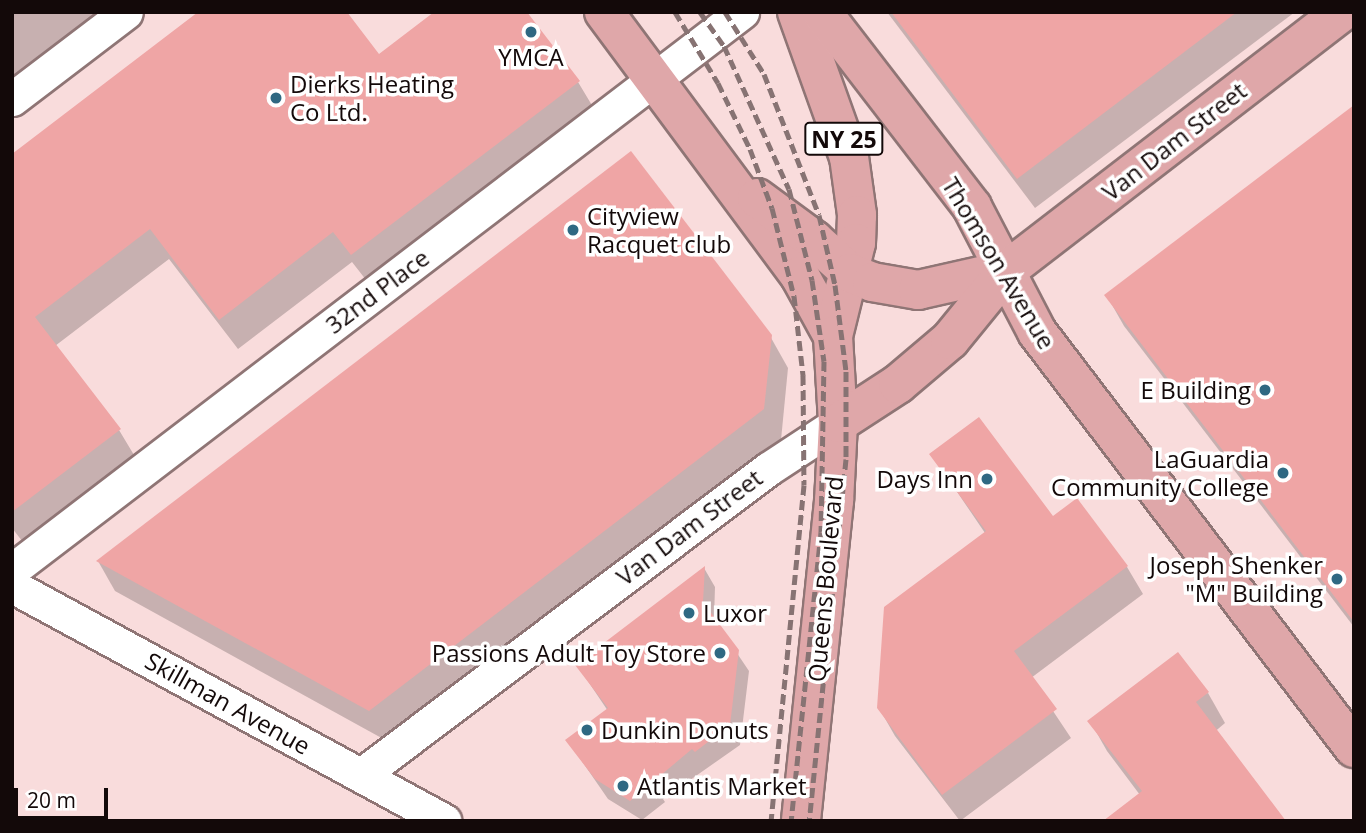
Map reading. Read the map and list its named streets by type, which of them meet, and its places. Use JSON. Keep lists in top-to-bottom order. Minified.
{"streets":{"main road":["NY 25","Van Dam Street","Thomson Avenue","Queens Boulevard"],"street":["32nd Place","Skillman Avenue"]},"crossings":[["Van Dam Street","Thomson Avenue"],["Van Dam Street","Queens Boulevard"],["Van Dam Street","Skillman Avenue"],["32nd Place","Queens Boulevard"]],"places":["YMCA","Dierks Heating Co Ltd.","Cityview Racquet club","E Building","LaGuardia Community College","Days Inn","Joseph Shenker \"M\" Building","Luxor","Passions Adult Toy Store","Dunkin Donuts","Atlantis Market"],"scale_bar":"20 m"}
